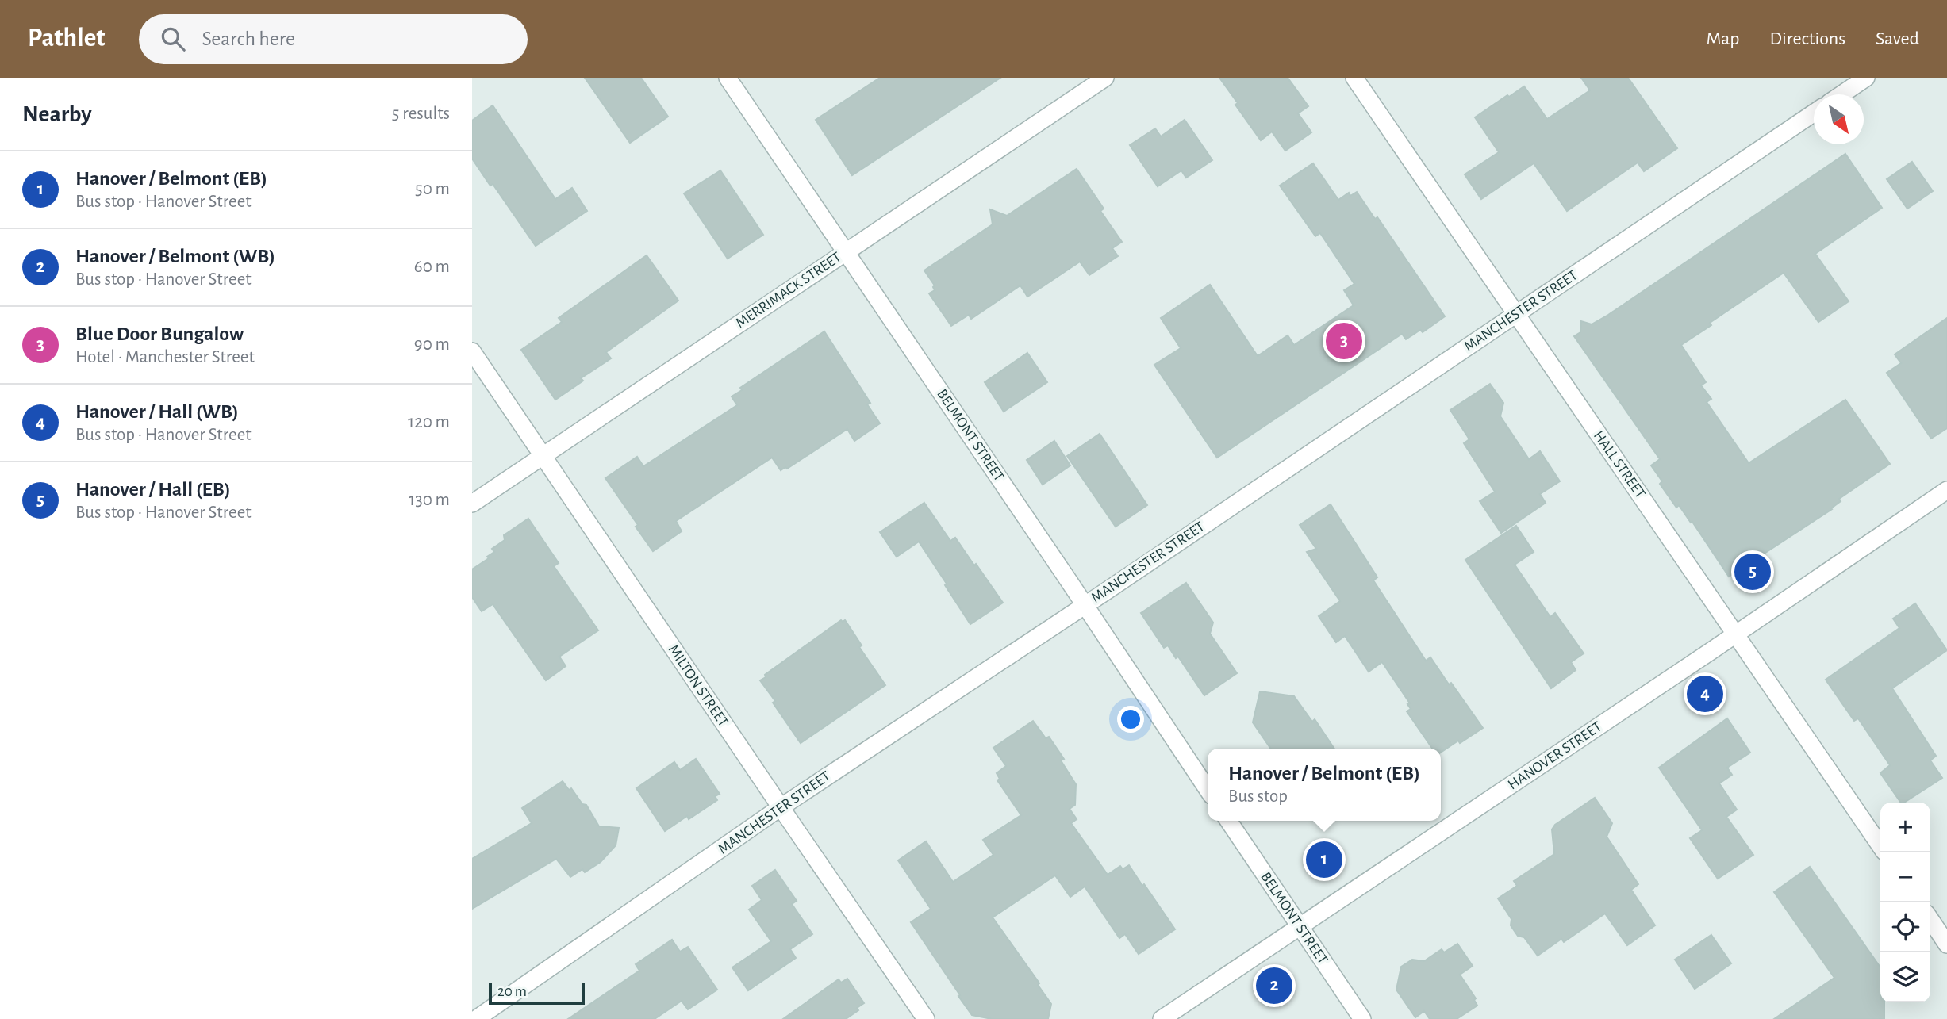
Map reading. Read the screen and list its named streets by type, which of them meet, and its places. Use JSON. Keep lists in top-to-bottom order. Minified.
{"streets":{"street":["MERRIMACK STREET","MANCHESTER STREET","BELMONT STREET","HALL STREET","MILTON STREET","HANOVER STREET"]},"crossings":[["MERRIMACK STREET","BELMONT STREET"],["MERRIMACK STREET","MILTON STREET"],["MANCHESTER STREET","BELMONT STREET"],["MANCHESTER STREET","HALL STREET"],["MANCHESTER STREET","MILTON STREET"],["BELMONT STREET","HANOVER STREET"],["HALL STREET","HANOVER STREET"]],"scale_bar":"20 m","north":"bottom right","page":{"header":"Pathlet","search":"Search here","nav":["Map","Directions","Saved"],"heading":["Nearby","5 results"],"list":[{"mark":"1","name":"Hanover / Belmont (EB)","note":"Bus stop · Hanover Street","value":"50 m"},{"mark":"2","name":"Hanover / Belmont (WB)","note":"Bus stop · Hanover Street","value":"60 m"},{"mark":"3","name":"Blue Door Bungalow","note":"Hotel · Manchester Street","value":"90 m"},{"mark":"4","name":"Hanover / Hall (WB)","note":"Bus stop · Hanover Street","value":"120 m"},{"mark":"5","name":"Hanover / Hall (EB)","note":"Bus stop · Hanover Street","value":"130 m"}],"pins":["3","5","4","1","2"],"popup":["Hanover / Belmont (EB)","Bus stop"],"map_buttons":["+","−"],"scale":"20 m"}}
